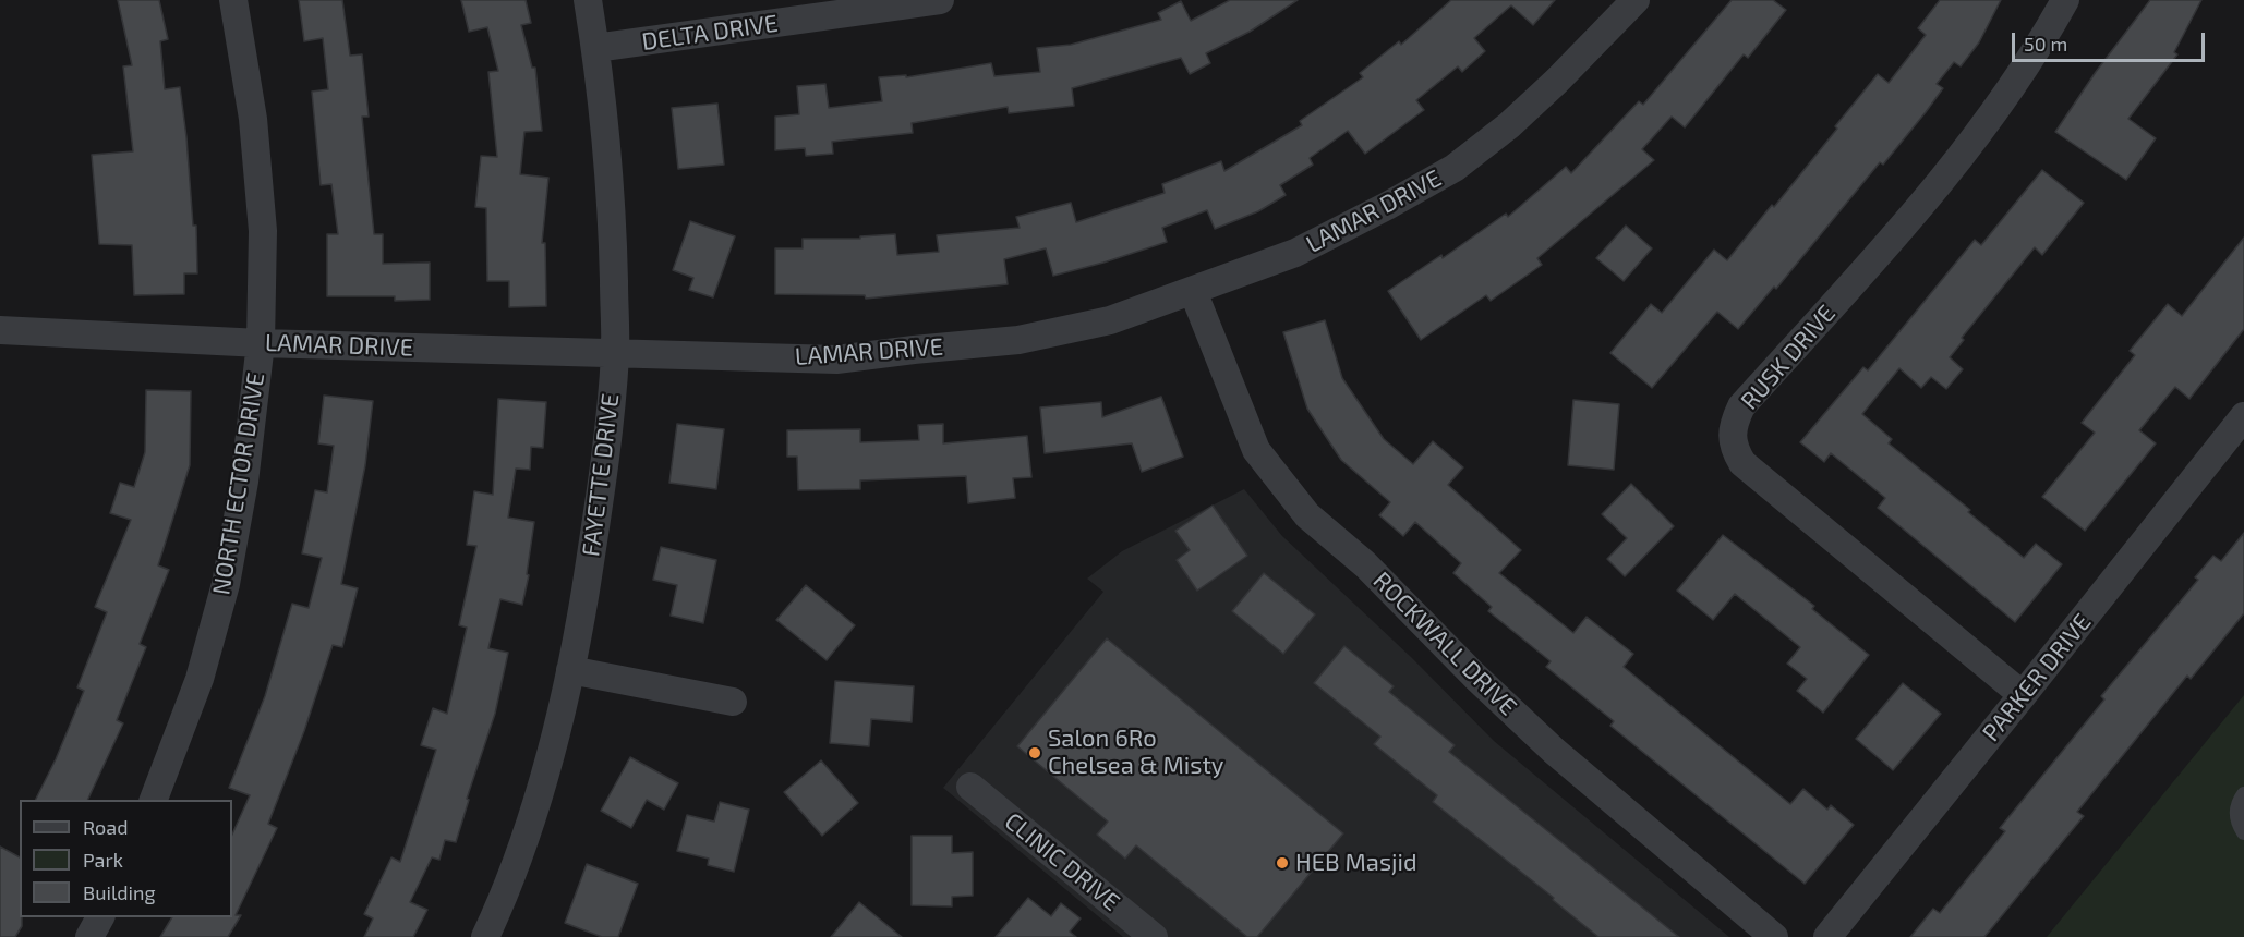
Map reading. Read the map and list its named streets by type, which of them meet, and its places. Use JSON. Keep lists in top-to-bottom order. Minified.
{"streets":{"street":["DELTA DRIVE","LAMAR DRIVE","RUSK DRIVE","FAYETTE DRIVE","NORTH ECTOR DRIVE","ROCKWALL DRIVE","PARKER DRIVE","CLINIC DRIVE"]},"crossings":[["DELTA DRIVE","FAYETTE DRIVE"],["LAMAR DRIVE","FAYETTE DRIVE"],["LAMAR DRIVE","NORTH ECTOR DRIVE"],["LAMAR DRIVE","ROCKWALL DRIVE"],["RUSK DRIVE","PARKER DRIVE"]],"places":["Salon 6Ro Chelsea & Misty","HEB Masjid"],"legend":["Road","Park","Building"],"scale_bar":"50 m"}
